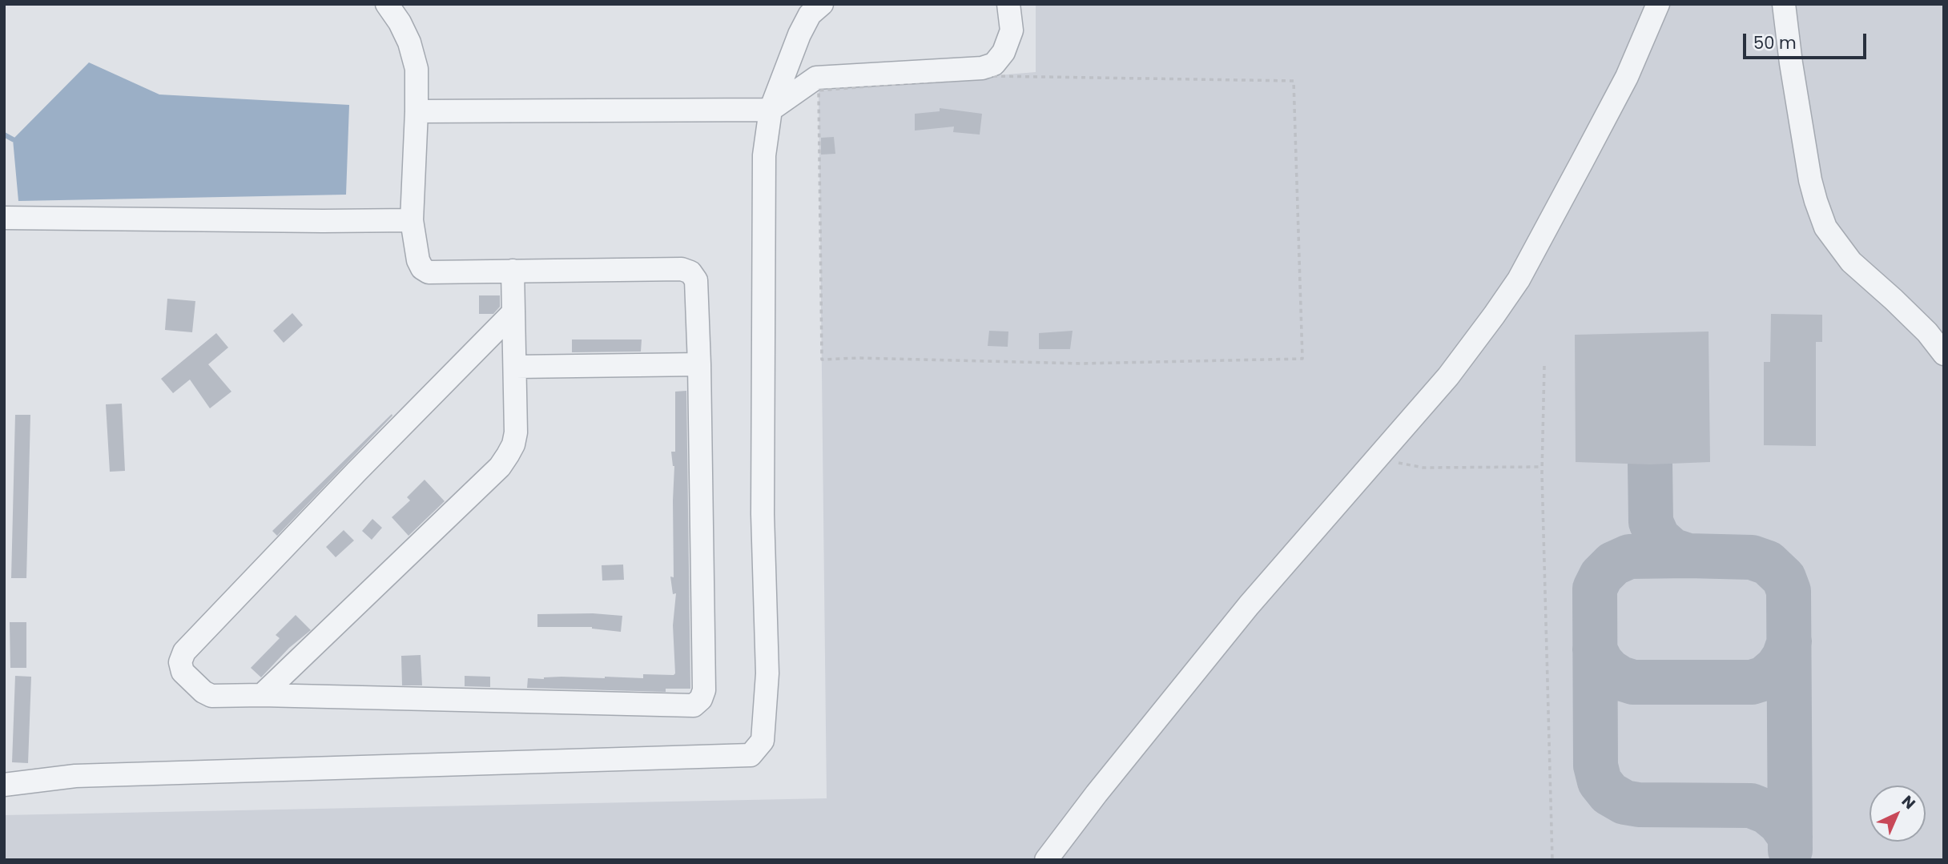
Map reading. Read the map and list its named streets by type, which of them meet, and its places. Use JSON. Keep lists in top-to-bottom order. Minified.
{"scale_bar":"50 m","north":"top right"}
